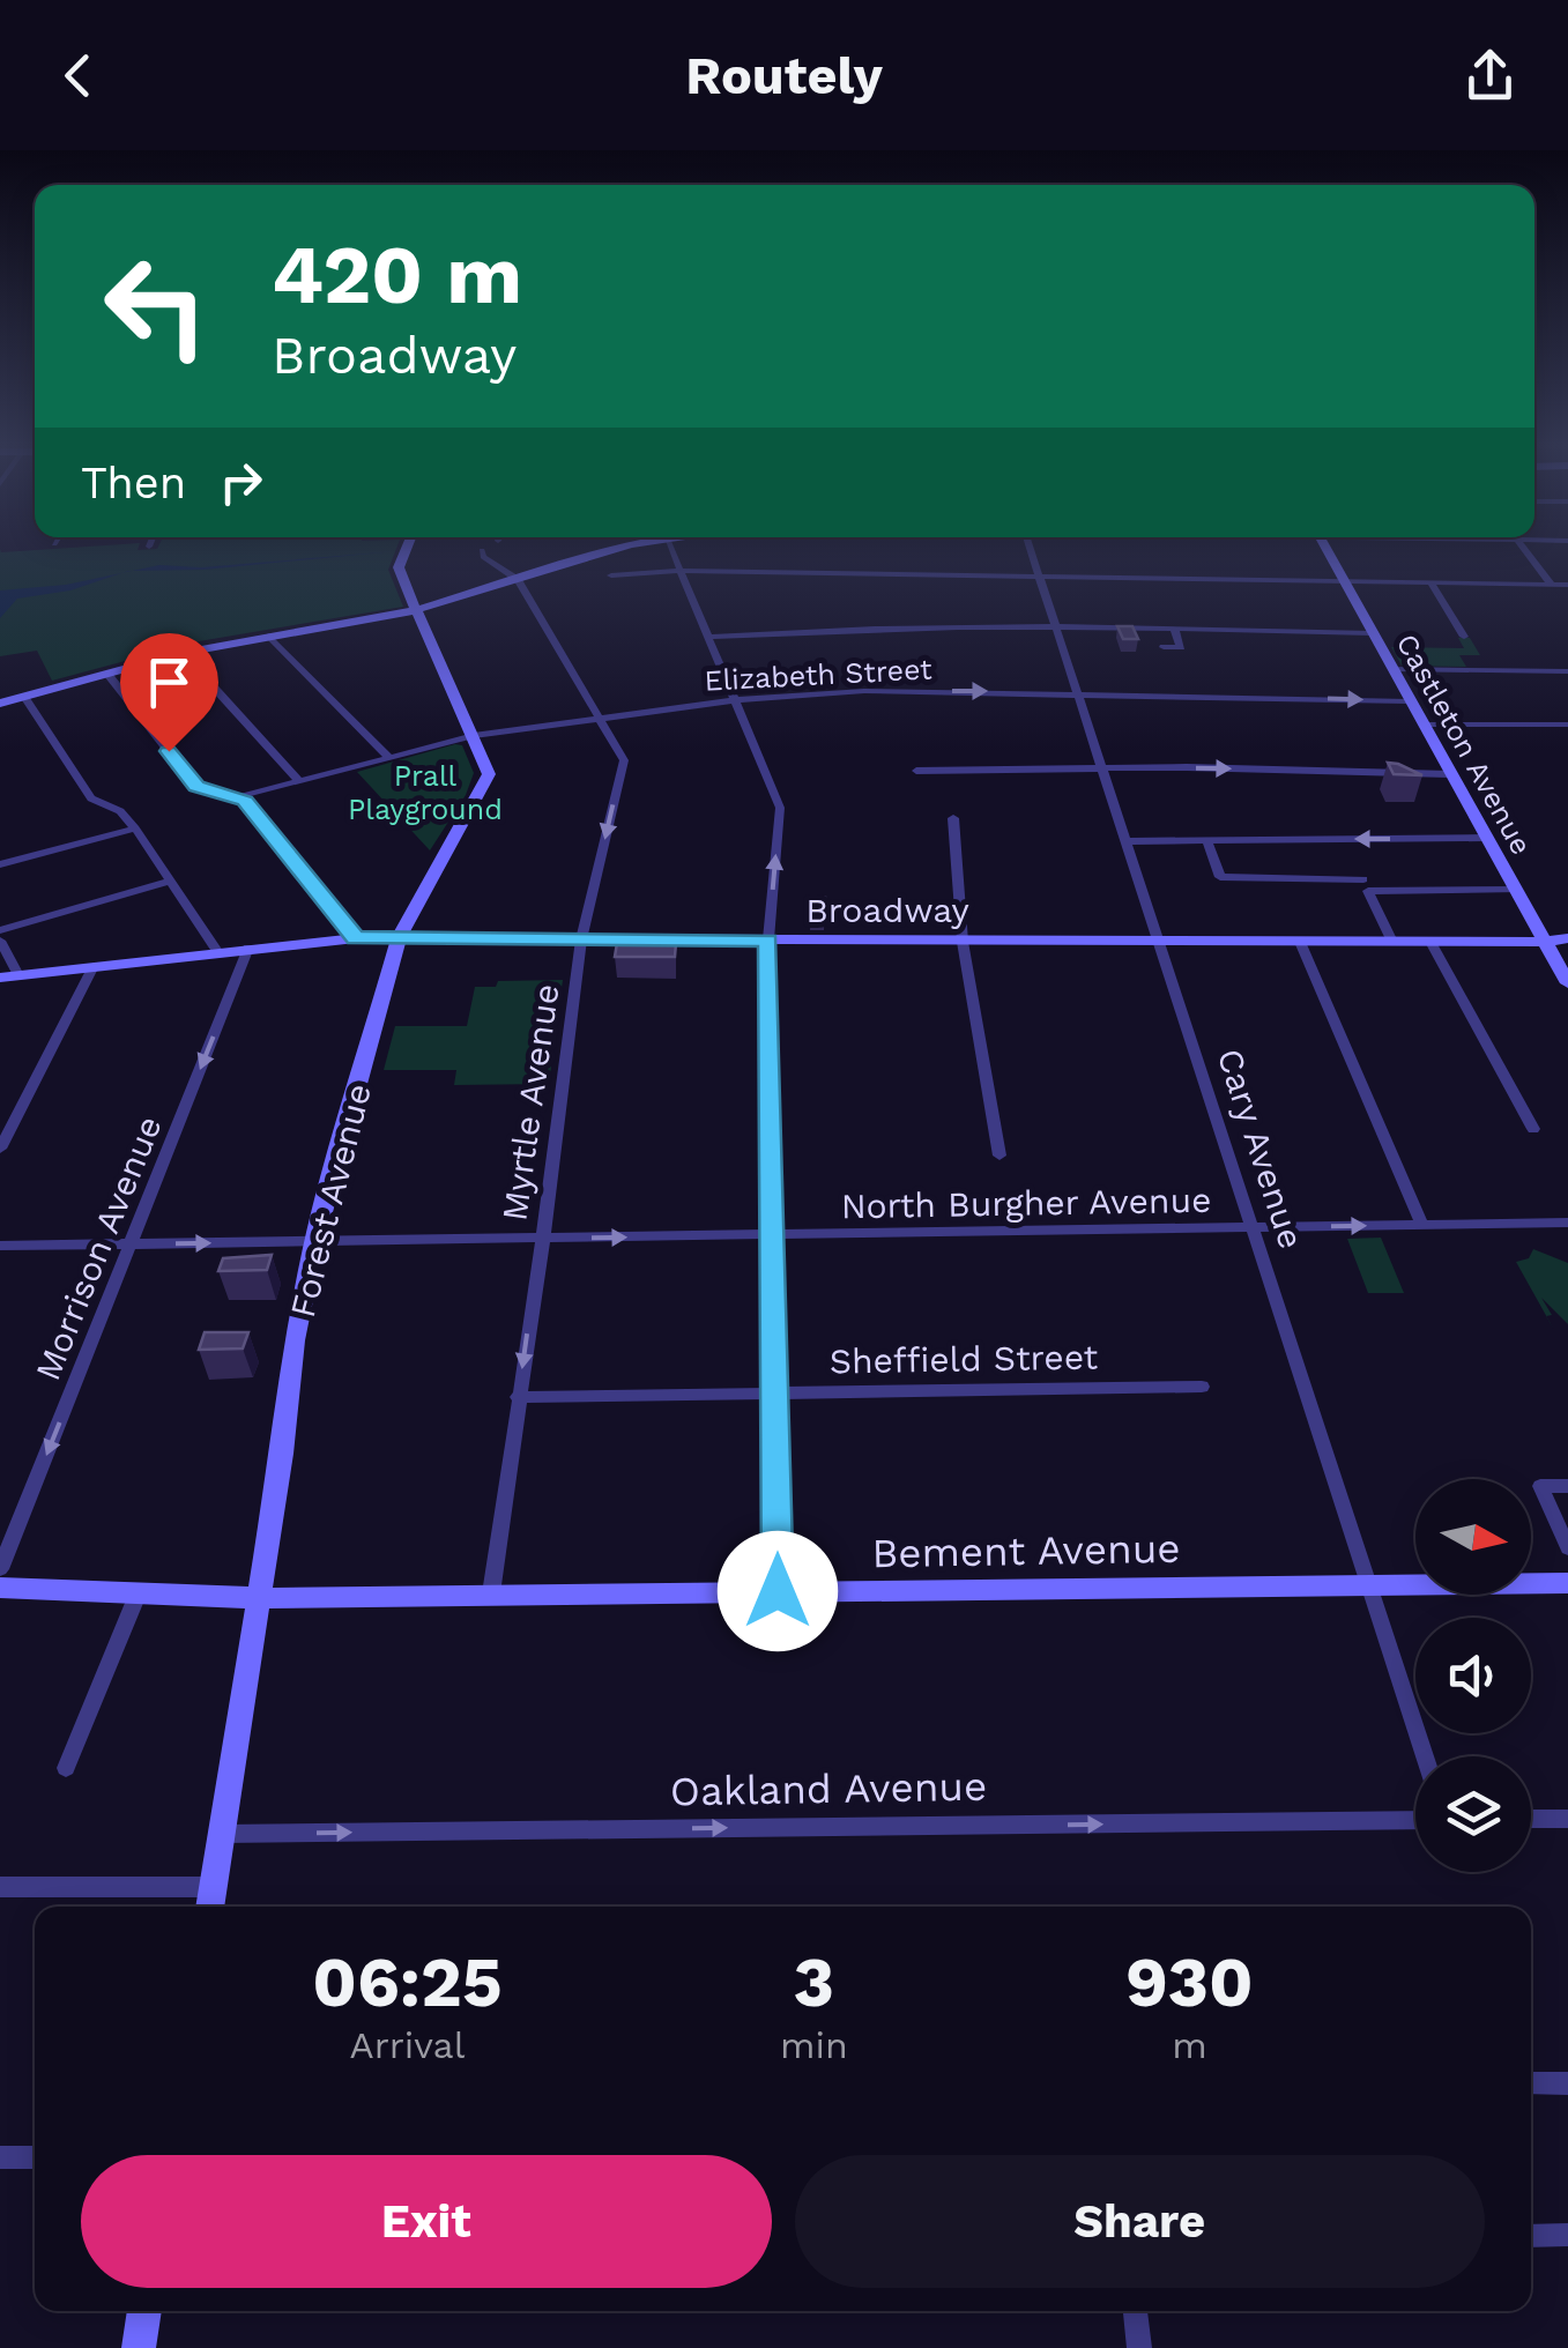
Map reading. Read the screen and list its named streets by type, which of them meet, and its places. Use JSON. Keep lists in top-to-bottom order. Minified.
{"streets":{"street":["Elizabeth Street","Castleton Avenue","Broadway","Myrtle Avenue","Cary Avenue","Forest Avenue","North Burgher Avenue","Morrison Avenue","Sheffield Street","Bement Avenue","Oakland Avenue"]},"crossings":[["Elizabeth Street","Castleton Avenue"],["Elizabeth Street","Myrtle Avenue"],["Elizabeth Street","Cary Avenue"],["Elizabeth Street","Forest Avenue"],["Castleton Avenue","Broadway"],["Broadway","Myrtle Avenue"],["Broadway","Cary Avenue"],["Broadway","Forest Avenue"],["Broadway","Morrison Avenue"],["Myrtle Avenue","North Burgher Avenue"],["Myrtle Avenue","Sheffield Street"],["Myrtle Avenue","Bement Avenue"],["Cary Avenue","North Burgher Avenue"],["Cary Avenue","Bement Avenue"],["Forest Avenue","North Burgher Avenue"],["Forest Avenue","Bement Avenue"],["Forest Avenue","Oakland Avenue"],["North Burgher Avenue","Morrison Avenue"]],"one_way":["North Burgher Avenue","Morrison Avenue","Oakland Avenue"],"parks":["Prall Playground"],"north":"right","page":{"header":"Routely","turn":["420 m","Broadway"],"then":"Then","eta":["06:25","Arrival","3","min","930","m"],"buttons":["Exit","Share"]}}
